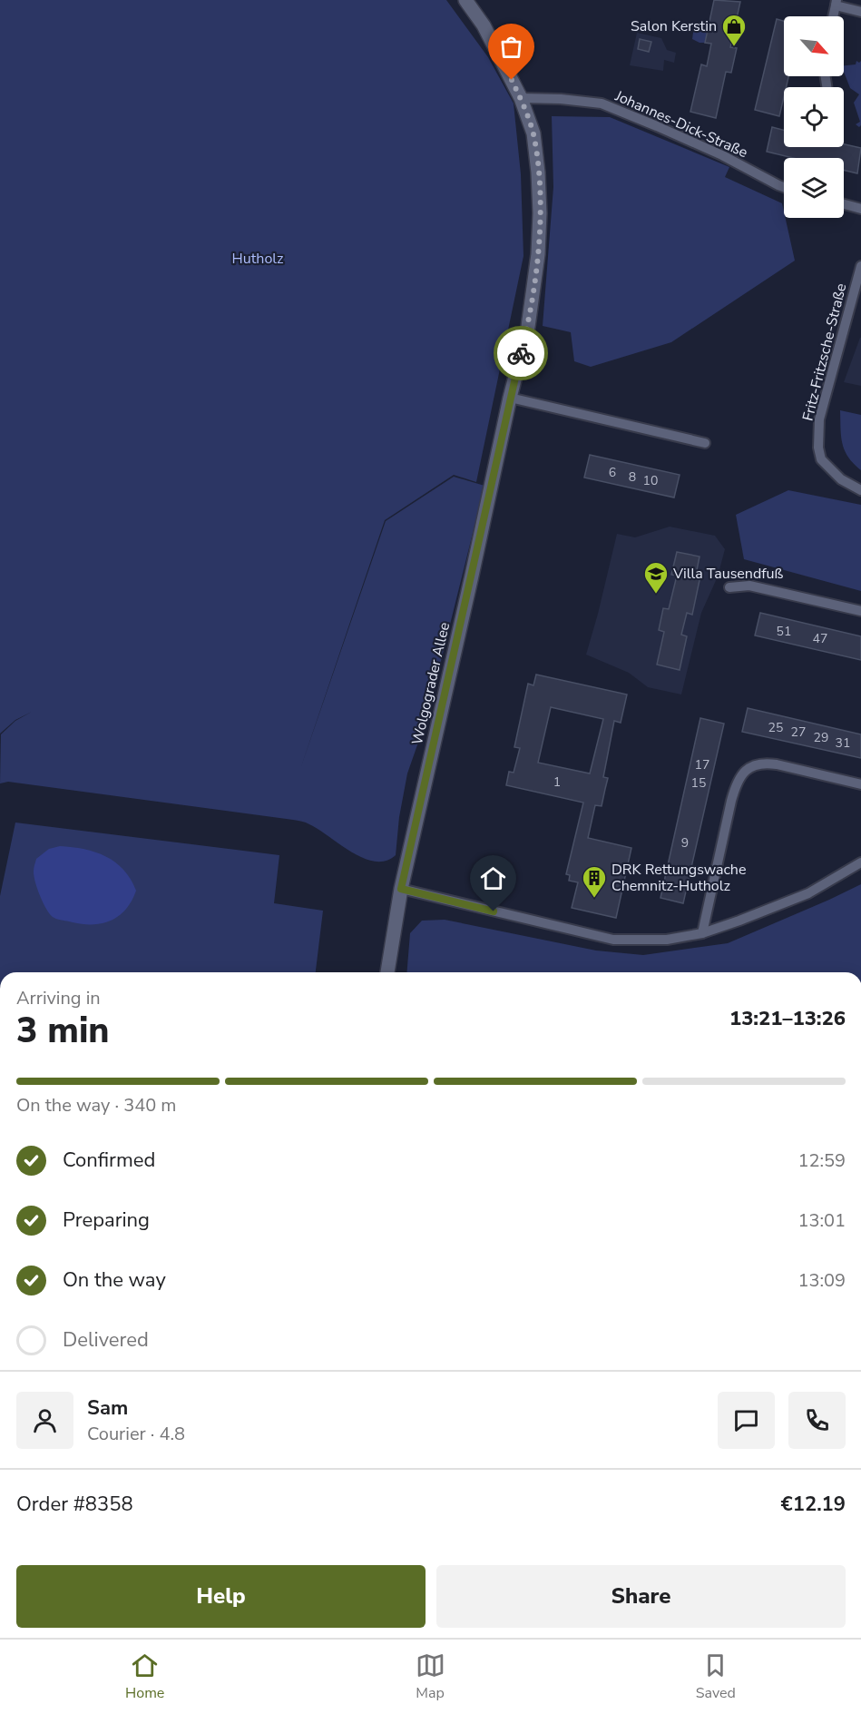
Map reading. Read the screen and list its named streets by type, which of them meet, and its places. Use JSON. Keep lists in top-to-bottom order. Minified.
{"streets":{"main road":["Wolgograder Allee"],"street":["Johannes-Dick-Straße","Fritz-Fritzsche-Straße"]},"crossings":[["Johannes-Dick-Straße","Wolgograder Allee"]],"parks":["Hutholz"],"places":{"shop":["Salon Kerstin"],"school or university":["Villa Tausendfuß"],"building":["DRK Rettungswache Chemnitz-Hutholz"]},"house_numbers":["6","8","10","51","47","25","27","29","31","17","1","15","9"],"north":"bottom right","page":{"heading":["3 min","Arriving in","13:21–13:26"],"panel":["Sam","Courier · 4.8","Order #8358","€12.19"],"bar":"On the way · 340 m","list":[["Confirmed","12:59"],["Preparing","13:01"],["On the way","13:09"],"Delivered"],"buttons":["Help","Share"],"tabs":["Home","Map","Saved"]}}
